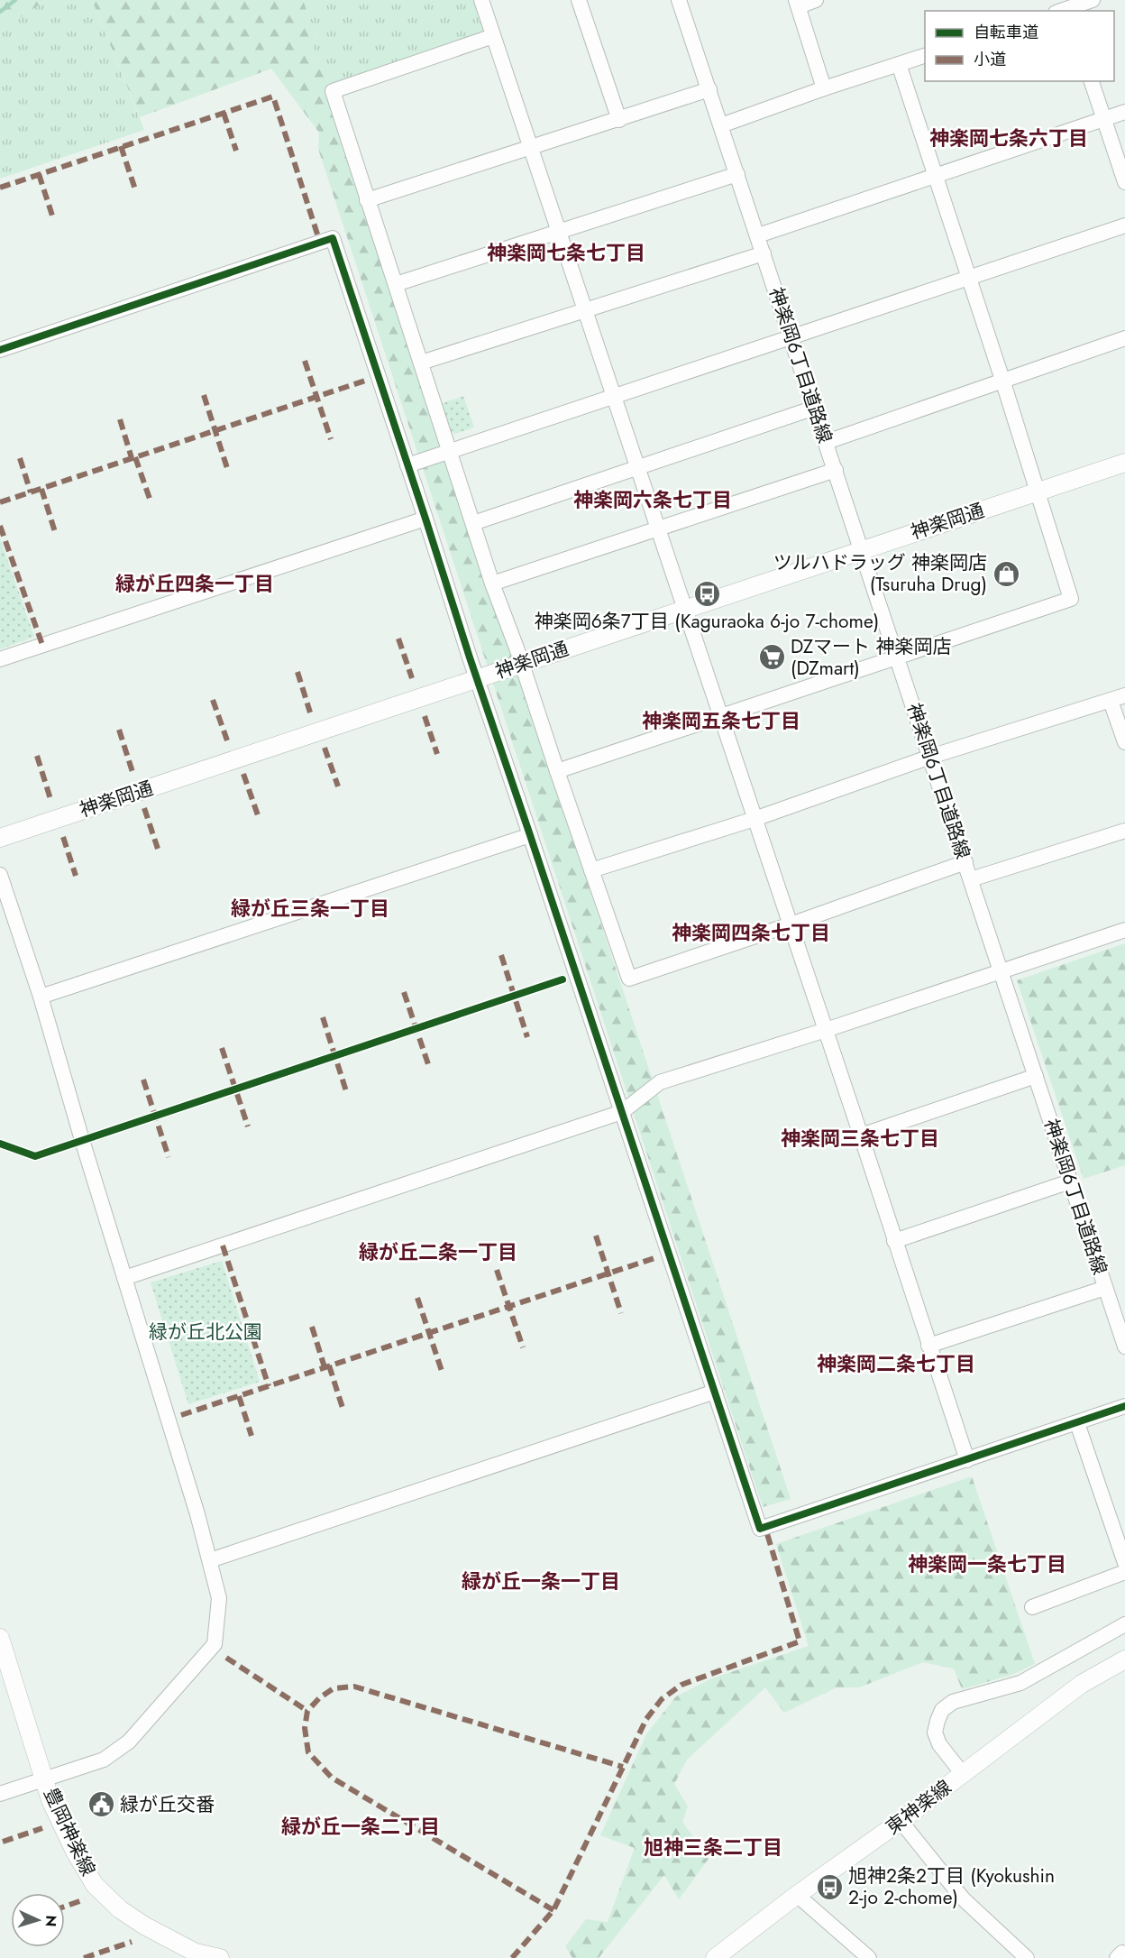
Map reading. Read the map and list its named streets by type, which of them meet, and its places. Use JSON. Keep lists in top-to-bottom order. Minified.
{"streets":{"street":["神楽岡6丁目道路線","神楽岡通","東神楽線","豊岡神楽線"]},"crossings":[["神楽岡6丁目道路線","神楽岡通"]],"districts":["神楽岡七条六丁目","神楽岡七条七丁目","神楽岡六条七丁目","緑が丘四条一丁目","神楽岡五条七丁目","緑が丘三条一丁目","神楽岡四条七丁目","神楽岡三条七丁目","緑が丘二条一丁目","神楽岡二条七丁目","神楽岡一条七丁目","緑が丘一条一丁目","緑が丘一条二丁目","旭神三条二丁目"],"parks":["緑が丘北公園"],"places":{"shop":["ツルハドラッグ 神楽岡店 (Tsuruha Drug)"],"bus stop":["神楽岡6条7丁目 (Kaguraoka 6-jo 7-chome)","旭神2条2丁目 (Kyokushin 2-jo 2-chome)"],"supermarket":["DZマート 神楽岡店 (DZmart)"],"public building":["緑が丘交番"]},"legend":["自転車道","小道"],"north":"right"}
